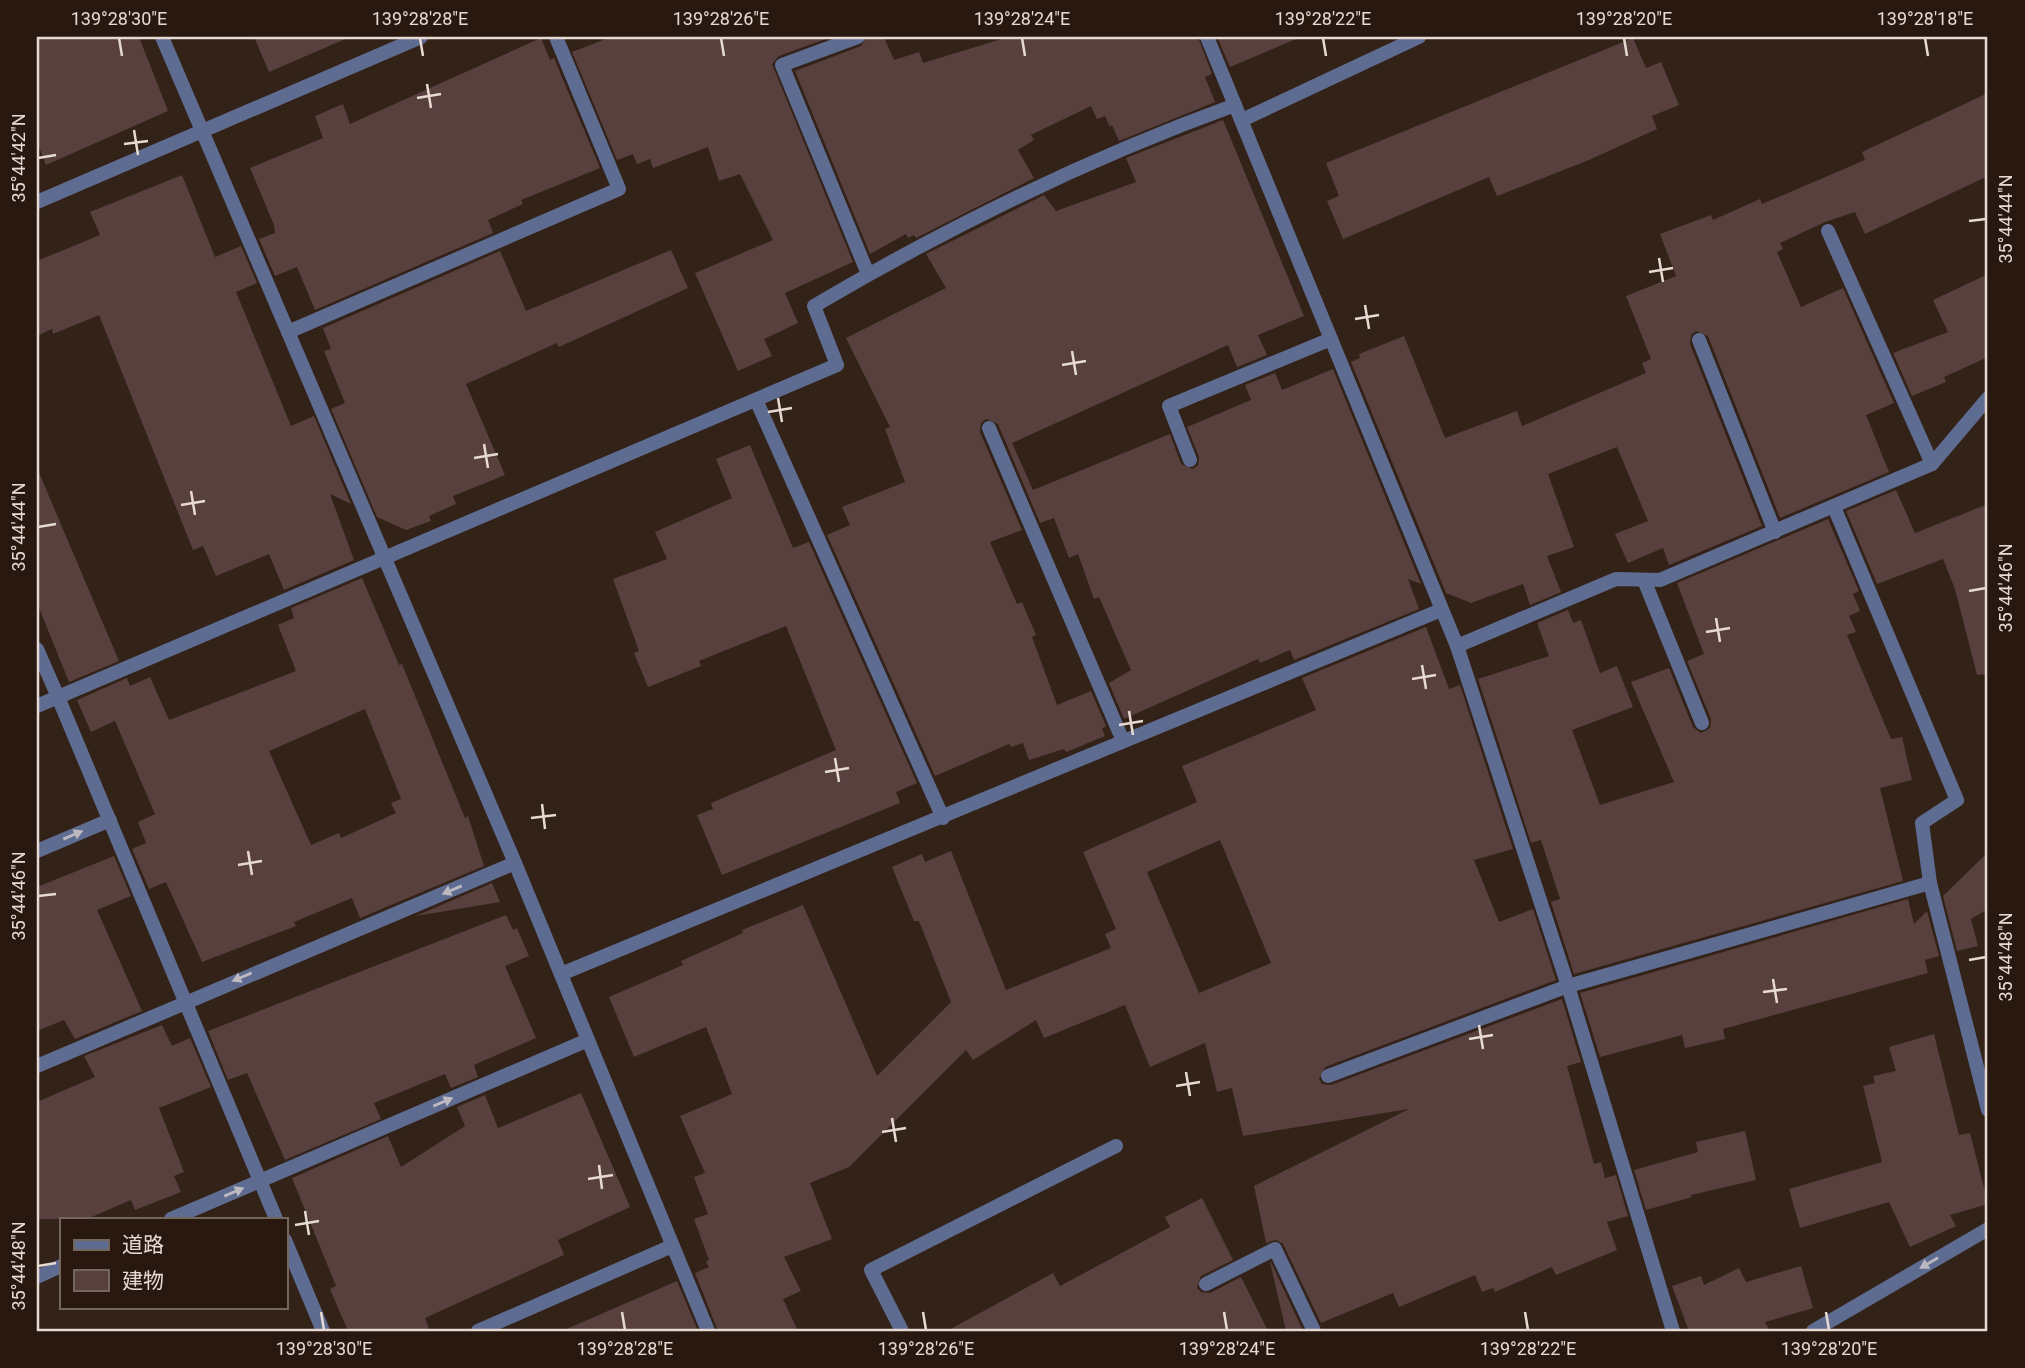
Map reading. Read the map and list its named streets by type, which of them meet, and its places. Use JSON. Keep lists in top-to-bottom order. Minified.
{"legend":["道路","建物"],"coordinates":["139°28'30\"E","139°28'28\"E","139°28'26\"E","139°28'24\"E","139°28'22\"E","139°28'20\"E","139°28'18\"E","35°44'42\"N","35°44'44\"N","35°44'46\"N","35°44'48\"N"]}
